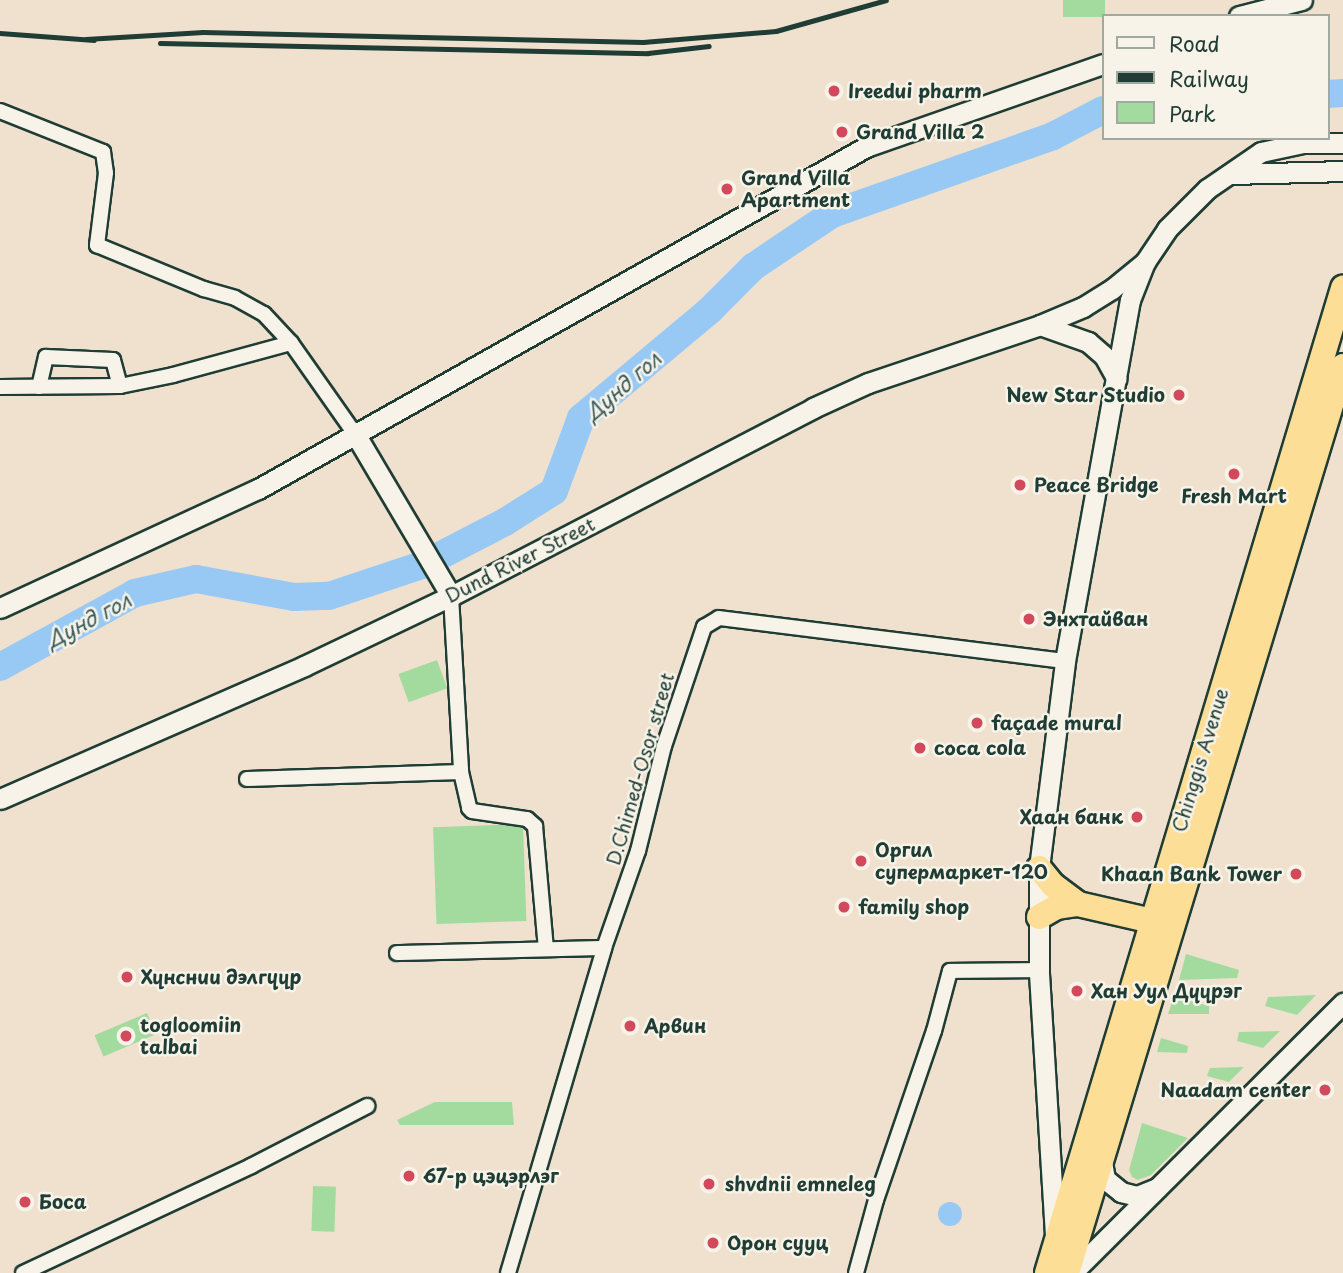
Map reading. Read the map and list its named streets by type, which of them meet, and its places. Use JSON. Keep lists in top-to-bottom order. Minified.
{"streets":{"highway":["Chinggis Avenue"],"main road":["Dund River Street"],"street":["D.Chimed-Osor street"]},"water":["Дунд гол"],"places":["Ireedui pharm","Grand Villa 2","Grand Villa Apartment","New Star Studio","Fresh Mart","Peace Bridge","Энхтайван","façade mural","coca cola","Хаан банк","Оргил супермаркет-120","Khaan Bank Tower","family shop","Хүнснии дэлгүүр","Хан Уул Дүүрэг","Арвин","togloomiin talbai","Naadam center","67-р цэцэрлэг","shvdnii emneleg","Боса","Орон сууц"],"legend":["Road","Railway","Park"]}
